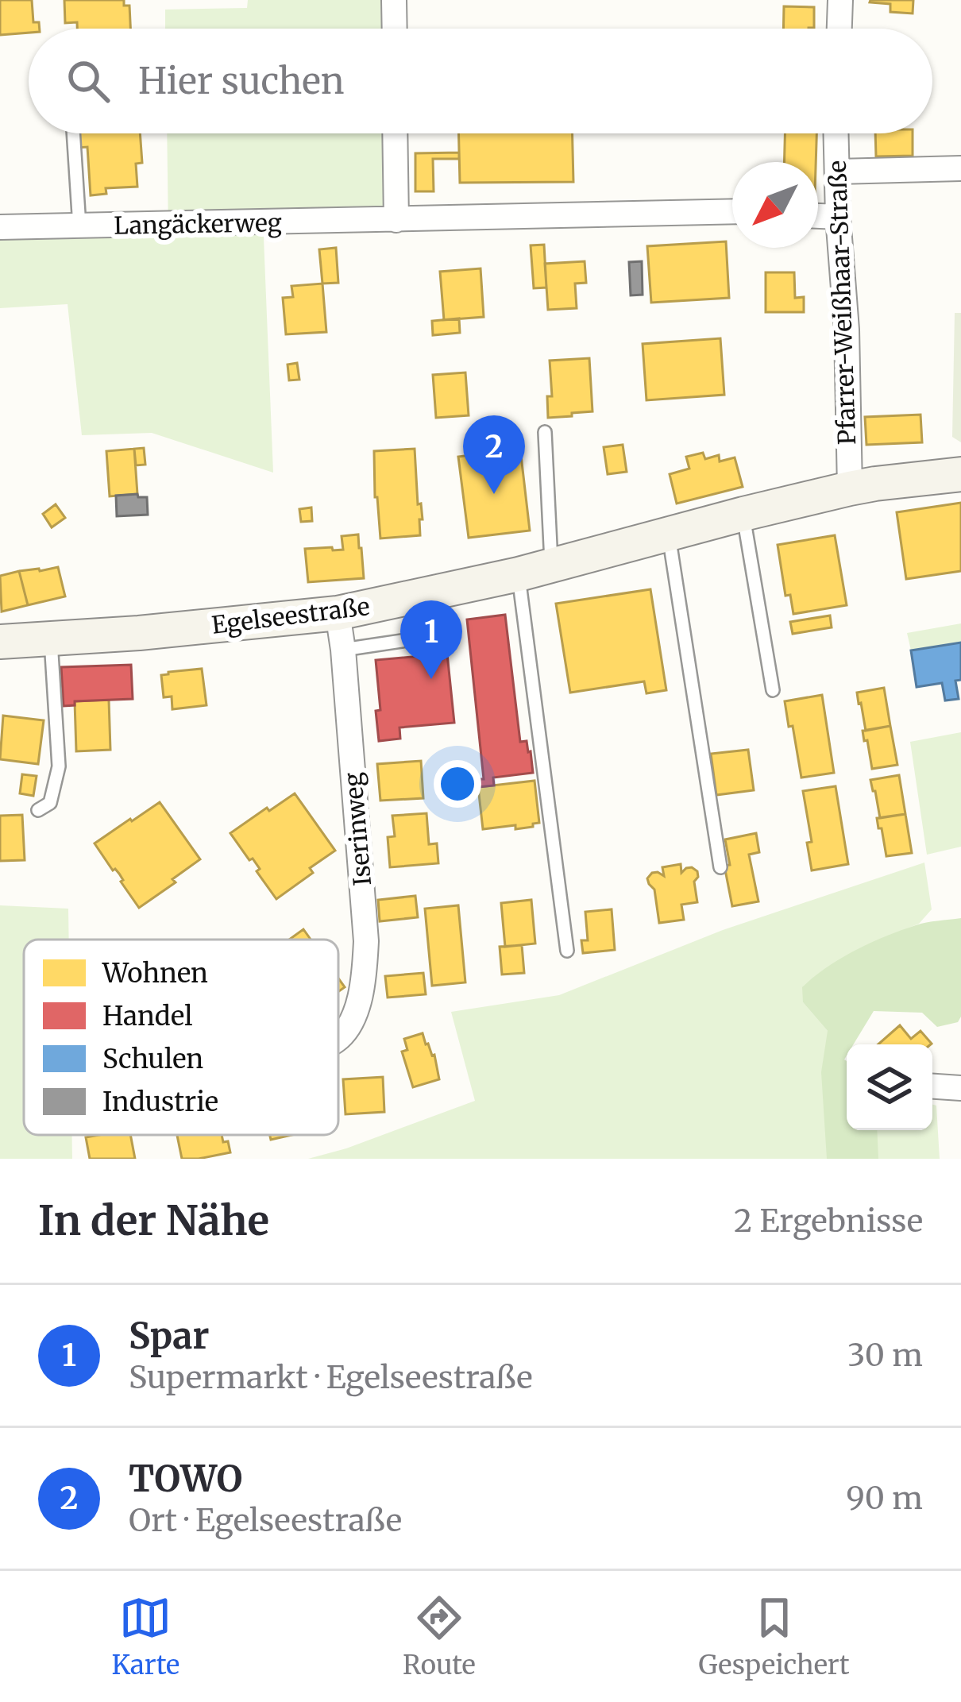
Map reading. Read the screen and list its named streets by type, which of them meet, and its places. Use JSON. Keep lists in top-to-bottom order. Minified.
{"streets":{"main road":["Egelseestraße"],"street":["Langäckerweg","Pfarrer-Weißhaar-Straße","Iserinweg"]},"crossings":[["Pfarrer-Weißhaar-Straße","Egelseestraße"],["Egelseestraße","Iserinweg"]],"legend":["Wohnen","Handel","Schulen","Industrie"],"north":"bottom left","page":{"search":"Hier suchen","pins":["2","1"],"heading":["In der Nähe","2 Ergebnisse"],"list":[{"mark":"1","name":"Spar","note":"Supermarkt · Egelseestraße","value":"30 m"},{"mark":"2","name":"TOWO","note":"Ort · Egelseestraße","value":"90 m"}],"nav":["Karte","Route","Gespeichert"]}}
